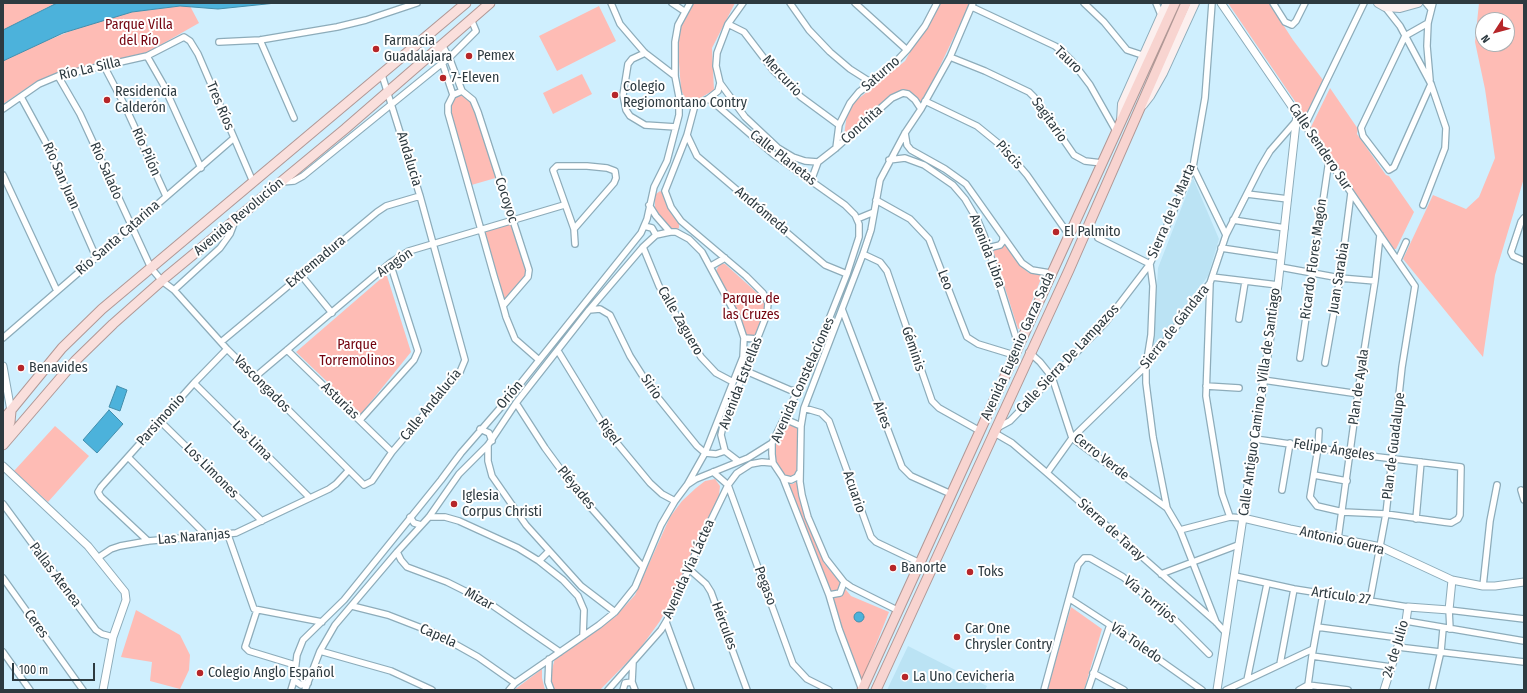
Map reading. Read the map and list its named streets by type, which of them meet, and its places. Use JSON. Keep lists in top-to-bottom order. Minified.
{"streets":{"highway":["Avenida Eugenio Garza Sada"],"main road":["Avenida Revolución"],"street":["Tauro","Río La Silla","Saturno","Mercurio","Tres Ríos","Sagitario","Conchita","Calle Sendero Sur","Río Pilón","Piscis","Calle Planetas","Andalucia","Río Salado","Río San Juan","Cocoyoc","Andrómeda","Sierra de la Marta","Río Santa Catarina","Avenida Libra","Ricardo Flores Magón","Extremadura","Aragón","Juan Sarabia","Leo","Calle Zaguero","Sierra de Gándara","Géminis","Calle Sierra De Lampazos","Avenida Constelaciones","Avenida Estrellas","Vascongados","Sirio","Plan de Ayala","Orión","Asturias","Calle Antiguo Camino a Villa de Santiago","Calle Andalucía","Aires","Parsimonio","Rigel","Las Lima","Plan de Guadalupe","Felipe Ángeles","Cerro Verde","Los Limones","Pléyades","Acuario","Sierra de Taray","Las Naranjas","Antonio Guerra","Avenida Vía Láctea","Pallas Atenea","Pegaso","Artículo 27","Mizar","Vía Torrijos","Ceres","Hércules","Capela","Vía Toledo","24 de Julio"]},"crossings":[["Tauro","Avenida Eugenio Garza Sada"],["Tauro","Avenida Constelaciones"],["Río La Silla","Tres Ríos"],["Río La Silla","Río Pilón"],["Río La Silla","Río Salado"],["Río La Silla","Río San Juan"],["Saturno","Mercurio"],["Saturno","Conchita"],["Tres Ríos","Avenida Revolución"],["Tres Ríos","Río Santa Catarina"],["Sagitario","Avenida Eugenio Garza Sada"],["Sagitario","Avenida Constelaciones"],["Conchita","Calle Planetas"],["Conchita","Avenida Constelaciones"],["Calle Sendero Sur","Ricardo Flores Magón"],["Calle Sendero Sur","Juan Sarabia"],["Calle Sendero Sur","Sierra de Gándara"],["Calle Sendero Sur","Plan de Ayala"],["Calle Sendero Sur","Calle Antiguo Camino a Villa de Santiago"],["Calle Sendero Sur","Plan de Guadalupe"],["Río Pilón","Río Santa Catarina"],["Piscis","Avenida Eugenio Garza Sada"],["Piscis","Avenida Constelaciones"],["Calle Planetas","Avenida Constelaciones"],["Andalucia","Avenida Revolución"],["Andalucia","Extremadura"],["Andalucia","Aragón"],["Andalucia","Calle Andalucía"],["Río Salado","Avenida Revolución"],["Río Salado","Río Santa Catarina"],["Río Salado","Vascongados"],["Río San Juan","Río Santa Catarina"],["Cocoyoc","Avenida Revolución"],["Cocoyoc","Aragón"],["Andrómeda","Avenida Constelaciones"],["Sierra de la Marta","Sierra de Gándara"],["Sierra de la Marta","Calle Sierra De Lampazos"],["Sierra de la Marta","Cerro Verde"],["Sierra de la Marta","Antonio Guerra"],["Avenida Revolución","Vascongados"],["Avenida Libra","Avenida Eugenio Garza Sada"],["Avenida Libra","Avenida Constelaciones"],["Extremadura","Vascongados"],["Aragón","Vascongados"],["Aragón","Asturias"],["Aragón","Calle Andalucía"],["Leo","Avenida Eugenio Garza Sada"],["Leo","Avenida Constelaciones"],["Calle Zaguero","Avenida Estrellas"],["Calle Zaguero","Orión"],["Sierra de Gándara","Calle Antiguo Camino a Villa de Santiago"],["Sierra de Gándara","Cerro Verde"],["Sierra de Gándara","Sierra de Taray"],["Avenida Eugenio Garza Sada","Géminis"],["Avenida Eugenio Garza Sada","Calle Sierra De Lampazos"],["Avenida Eugenio Garza Sada","Avenida Constelaciones"],["Avenida Eugenio Garza Sada","Aires"],["Avenida Eugenio Garza Sada","Cerro Verde"],["Avenida Eugenio Garza Sada","Acuario"],["Avenida Eugenio Garza Sada","Sierra de Taray"],["Géminis","Avenida Constelaciones"],["Calle Sierra De Lampazos","Cerro Verde"],["Calle Sierra De Lampazos","Sierra de Taray"],["Avenida Constelaciones","Aires"],["Avenida Constelaciones","Acuario"],["Avenida Constelaciones","Avenida Vía Láctea"],["Avenida Estrellas","Sirio"],["Avenida Estrellas","Orión"],["Avenida Estrellas","Rigel"],["Avenida Estrellas","Pléyades"],["Avenida Estrellas","Pegaso"],["Avenida Estrellas","Mizar"],["Avenida Estrellas","Capela"],["Vascongados","Calle Andalucía"],["Vascongados","Parsimonio"],["Vascongados","Las Naranjas"],["Sirio","Orión"],["Plan de Ayala","Felipe Ángeles"],["Plan de Ayala","Antonio Guerra"],["Orión","Rigel"],["Orión","Pléyades"],["Orión","Mizar"],["Orión","Capela"],["Asturias","Calle Andalucía"],["Calle Antiguo Camino a Villa de Santiago","Felipe Ángeles"],["Calle Antiguo Camino a Villa de Santiago","Sierra de Taray"],["Calle Antiguo Camino a Villa de Santiago","Antonio Guerra"],["Calle Antiguo Camino a Villa de Santiago","Artículo 27"],["Parsimonio","Las Lima"],["Parsimonio","Los Limones"],["Parsimonio","Las Naranjas"],["Las Lima","Las Naranjas"],["Plan de Guadalupe","Felipe Ángeles"],["Plan de Guadalupe","Antonio Guerra"],["Plan de Guadalupe","Artículo 27"],["Los Limones","Las Naranjas"],["Avenida Vía Láctea","Pegaso"],["Avenida Vía Láctea","Hércules"],["Artículo 27","24 de Julio"],["Vía Torrijos","Vía Toledo"]],"parks":["Parque Villa del Río","Parque de las Cruzes","Parque Torremolinos"],"places":["Farmacia Guadalajara","Pemex","7-Eleven","Colegio Regiomontano Contry","Residencia Calderón","El Palmito","Benavides","Iglesia Corpus Christi","Banorte","Toks","Car One Chrysler Contry","Colegio Anglo Español","La Uno Cevicheria"],"scale_bar":"100 m","north":"bottom left"}
